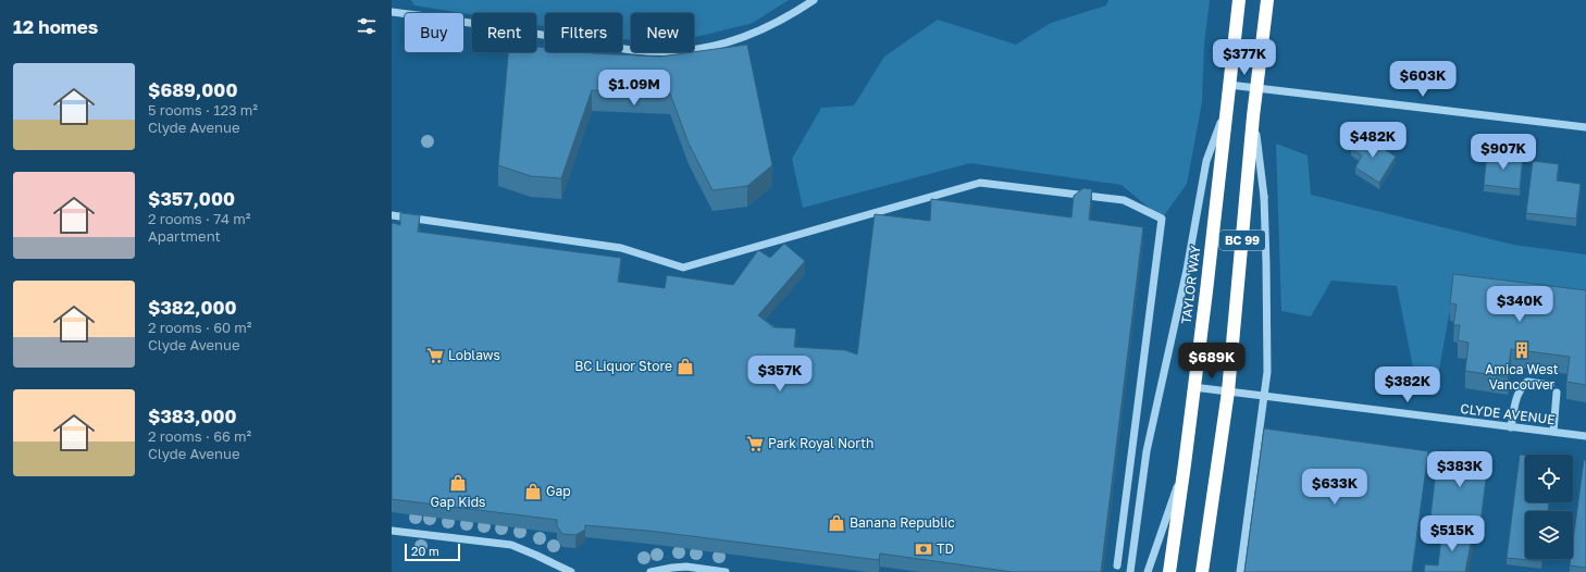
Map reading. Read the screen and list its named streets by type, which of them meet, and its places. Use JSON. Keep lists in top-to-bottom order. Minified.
{"streets":{"highway":["BC 99","TAYLOR WAY"],"street":["CLYDE AVENUE"]},"crossings":[["BC 99","CLYDE AVENUE"],["TAYLOR WAY","CLYDE AVENUE"]],"places":{"building":["Amica West Vancouver"],"supermarket":["Loblaws","Park Royal North"],"shop":["BC Liquor Store","Gap Kids","Gap","Banana Republic"],"bank":["TD"]},"scale_bar":"20 m","page":{"heading":"12 homes","chip":["Buy","Rent","Filters","New"],"price":["$377K","$603K","$1.09M","$482K","$907K","$340K","$689K","$357K","$382K","$383K","$633K","$515K"],"list":[{"name":"$689,000","note":"5 rooms · 123 m² · Clyde Avenue"},{"name":"$357,000","note":"2 rooms · 74 m² · Apartment"},{"name":"$382,000","note":"2 rooms · 60 m² · Clyde Avenue"},{"name":"$383,000","note":"2 rooms · 66 m² · Clyde Avenue"}],"scale":"20 m"}}
